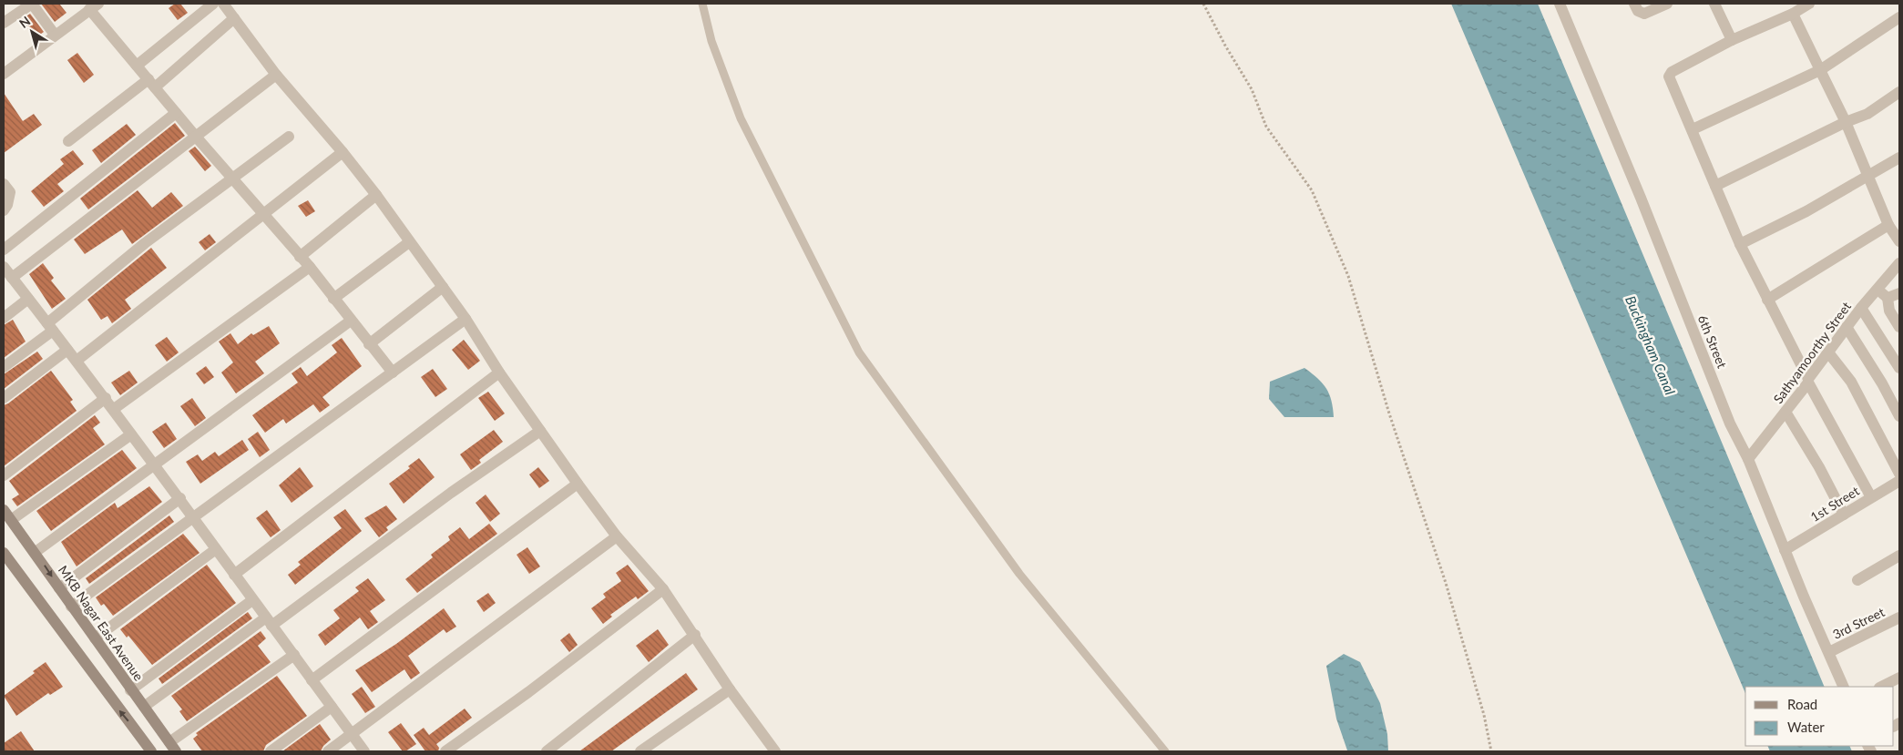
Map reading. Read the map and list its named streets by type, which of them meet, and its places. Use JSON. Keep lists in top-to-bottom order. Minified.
{"streets":{"main road":["MKB Nagar East Avenue"],"street":["6th Street","Sathyamoorthy Street","1st Street","3rd Street"]},"crossings":[["6th Street","Sathyamoorthy Street"],["6th Street","1st Street"],["6th Street","3rd Street"]],"water":["Buckingham Canal"],"legend":["Road","Water"],"north":"top left"}
